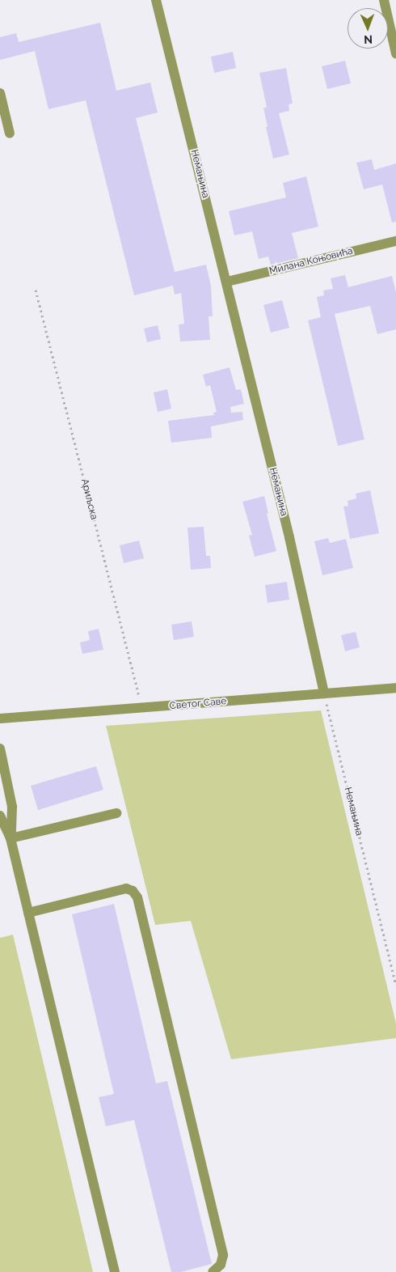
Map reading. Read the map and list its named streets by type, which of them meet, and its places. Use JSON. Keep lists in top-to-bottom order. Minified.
{"streets":{"street":["Немањина","Милана Коњовића","Светог Саве"],"path":["Ариљска"]},"crossings":[["Немањина","Милана Коњовића"],["Немањина","Светог Саве"],["Ариљска","Светог Саве"]],"north":"bottom"}
